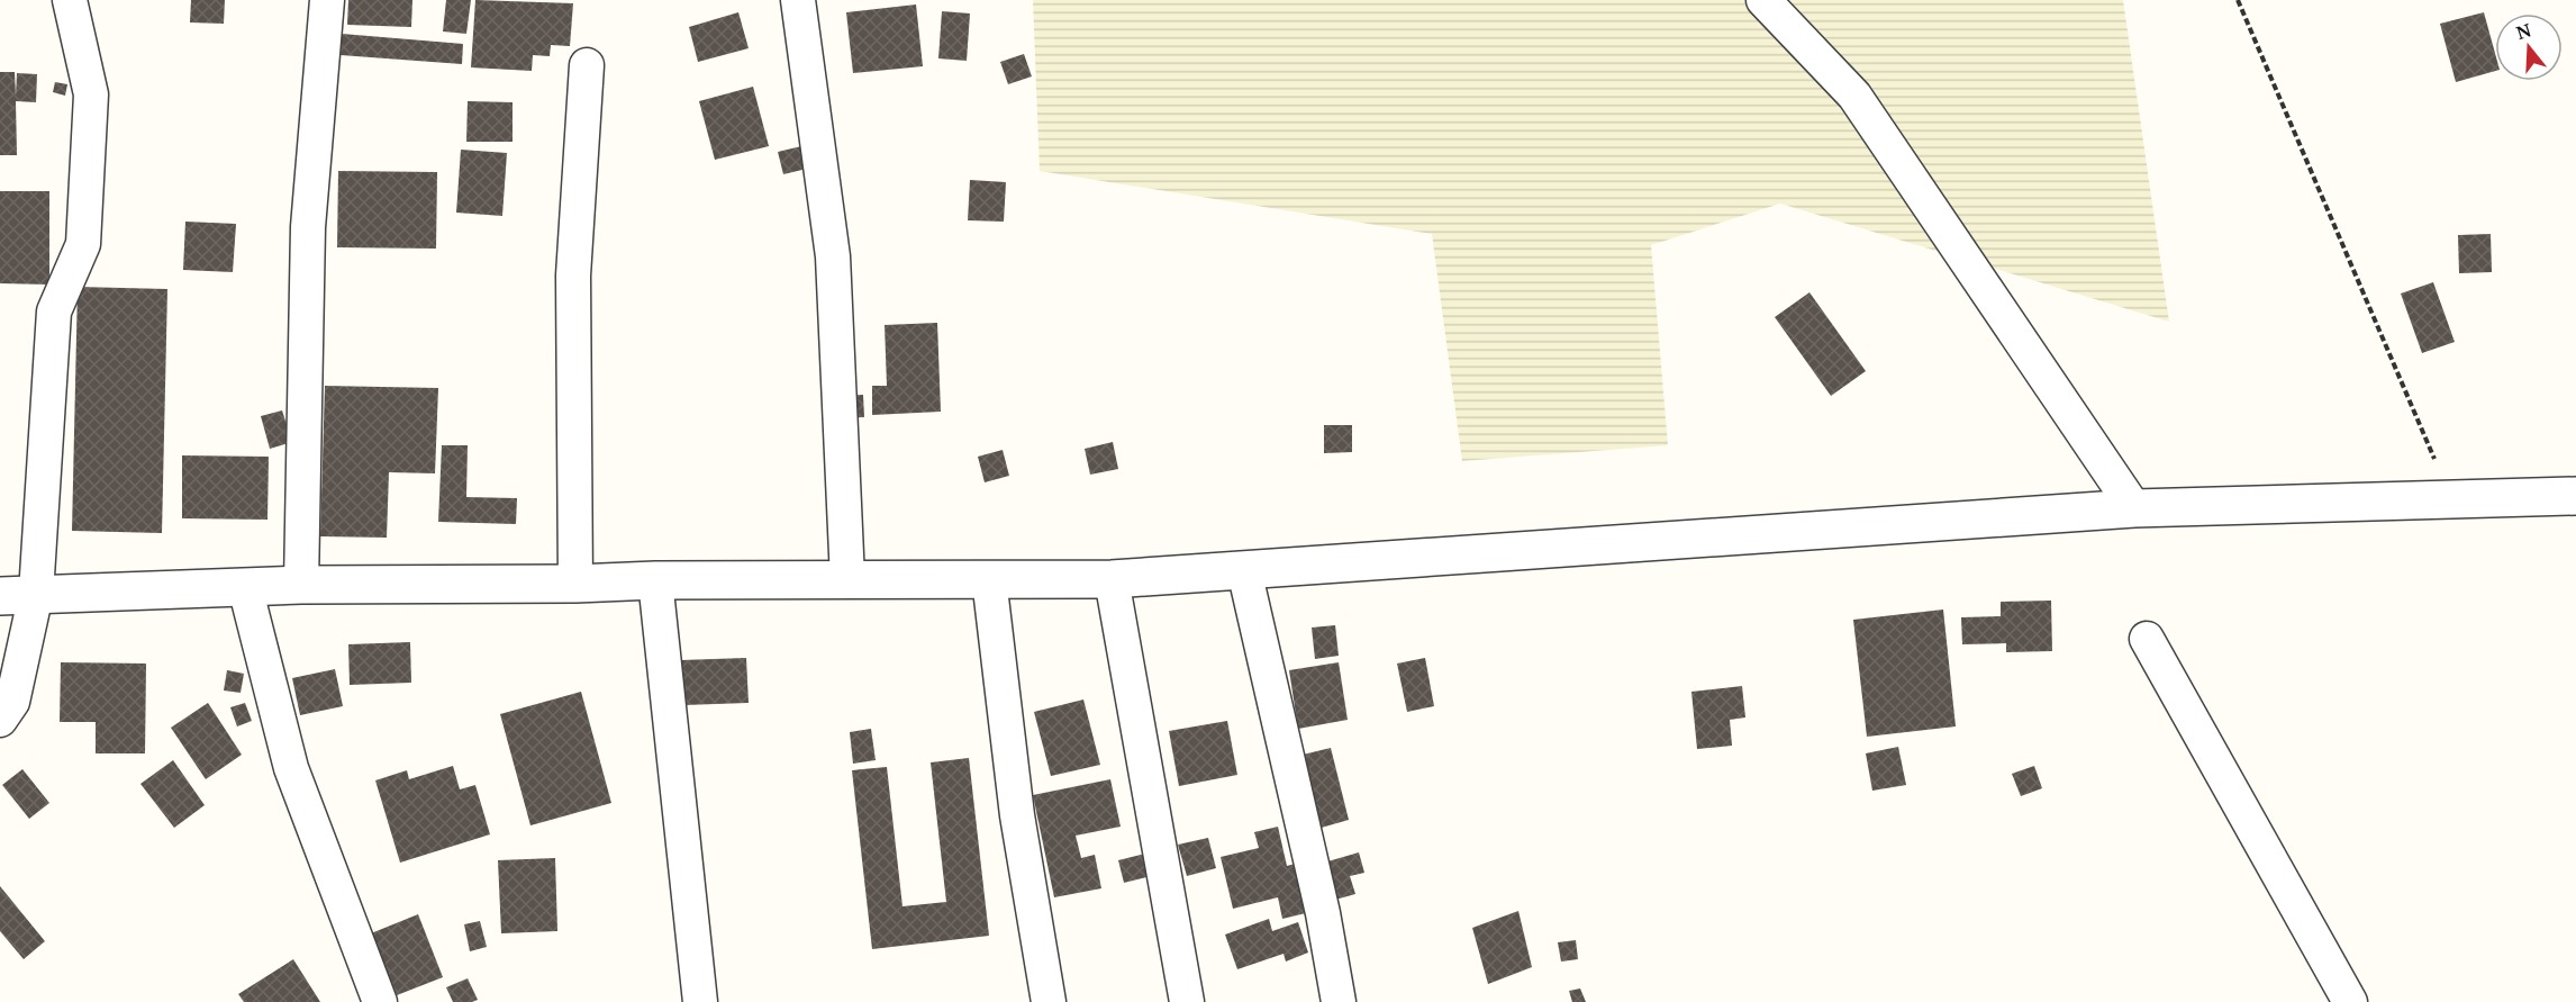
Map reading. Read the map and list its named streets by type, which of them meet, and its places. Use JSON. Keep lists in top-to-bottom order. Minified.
{"north":"top"}
